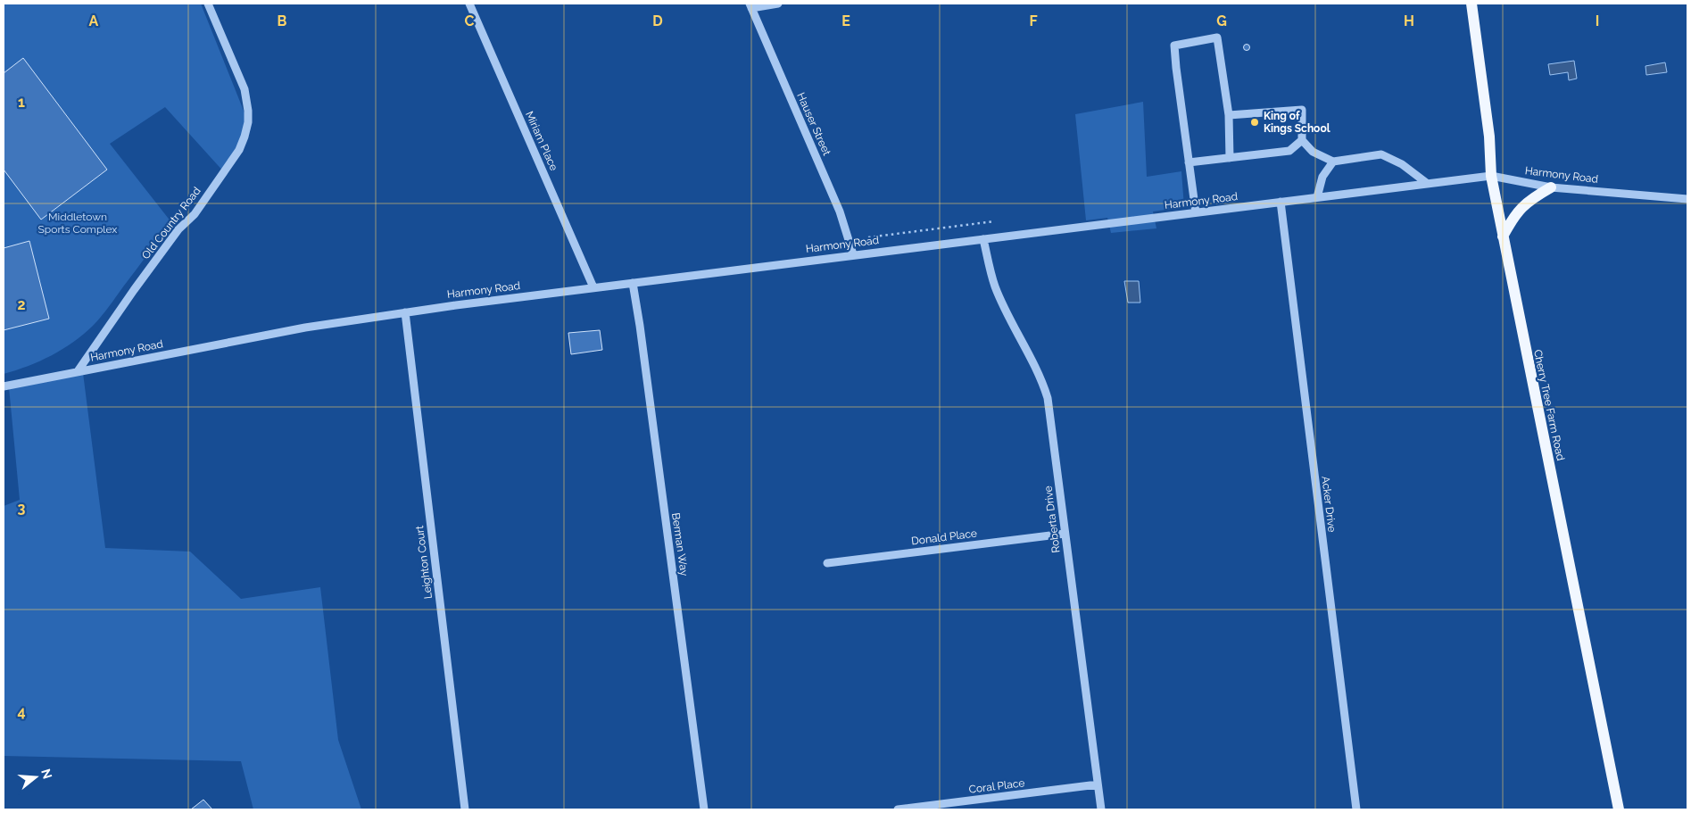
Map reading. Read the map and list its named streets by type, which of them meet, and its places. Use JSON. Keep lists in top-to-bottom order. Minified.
{"streets":{"main road":["Cherry Tree Farm Road"],"street":["Hauser Street","Miriam Place","Harmony Road","Old Country Road","Acker Drive","Roberta Drive","Donald Place","Berman Way","Leighton Court","Coral Place"]},"crossings":[["Hauser Street","Harmony Road"],["Miriam Place","Harmony Road"],["Harmony Road","Old Country Road"],["Harmony Road","Cherry Tree Farm Road"],["Harmony Road","Acker Drive"],["Harmony Road","Roberta Drive"],["Harmony Road","Berman Way"],["Harmony Road","Leighton Court"],["Roberta Drive","Donald Place"],["Roberta Drive","Coral Place"]],"parks":["Middletown Sports Complex"],"places":["King of Kings School"],"north":"right","grid":{"columns":["A","B","C","D","E","F","G","H","I"],"rows":["1","2","3","4"]}}
